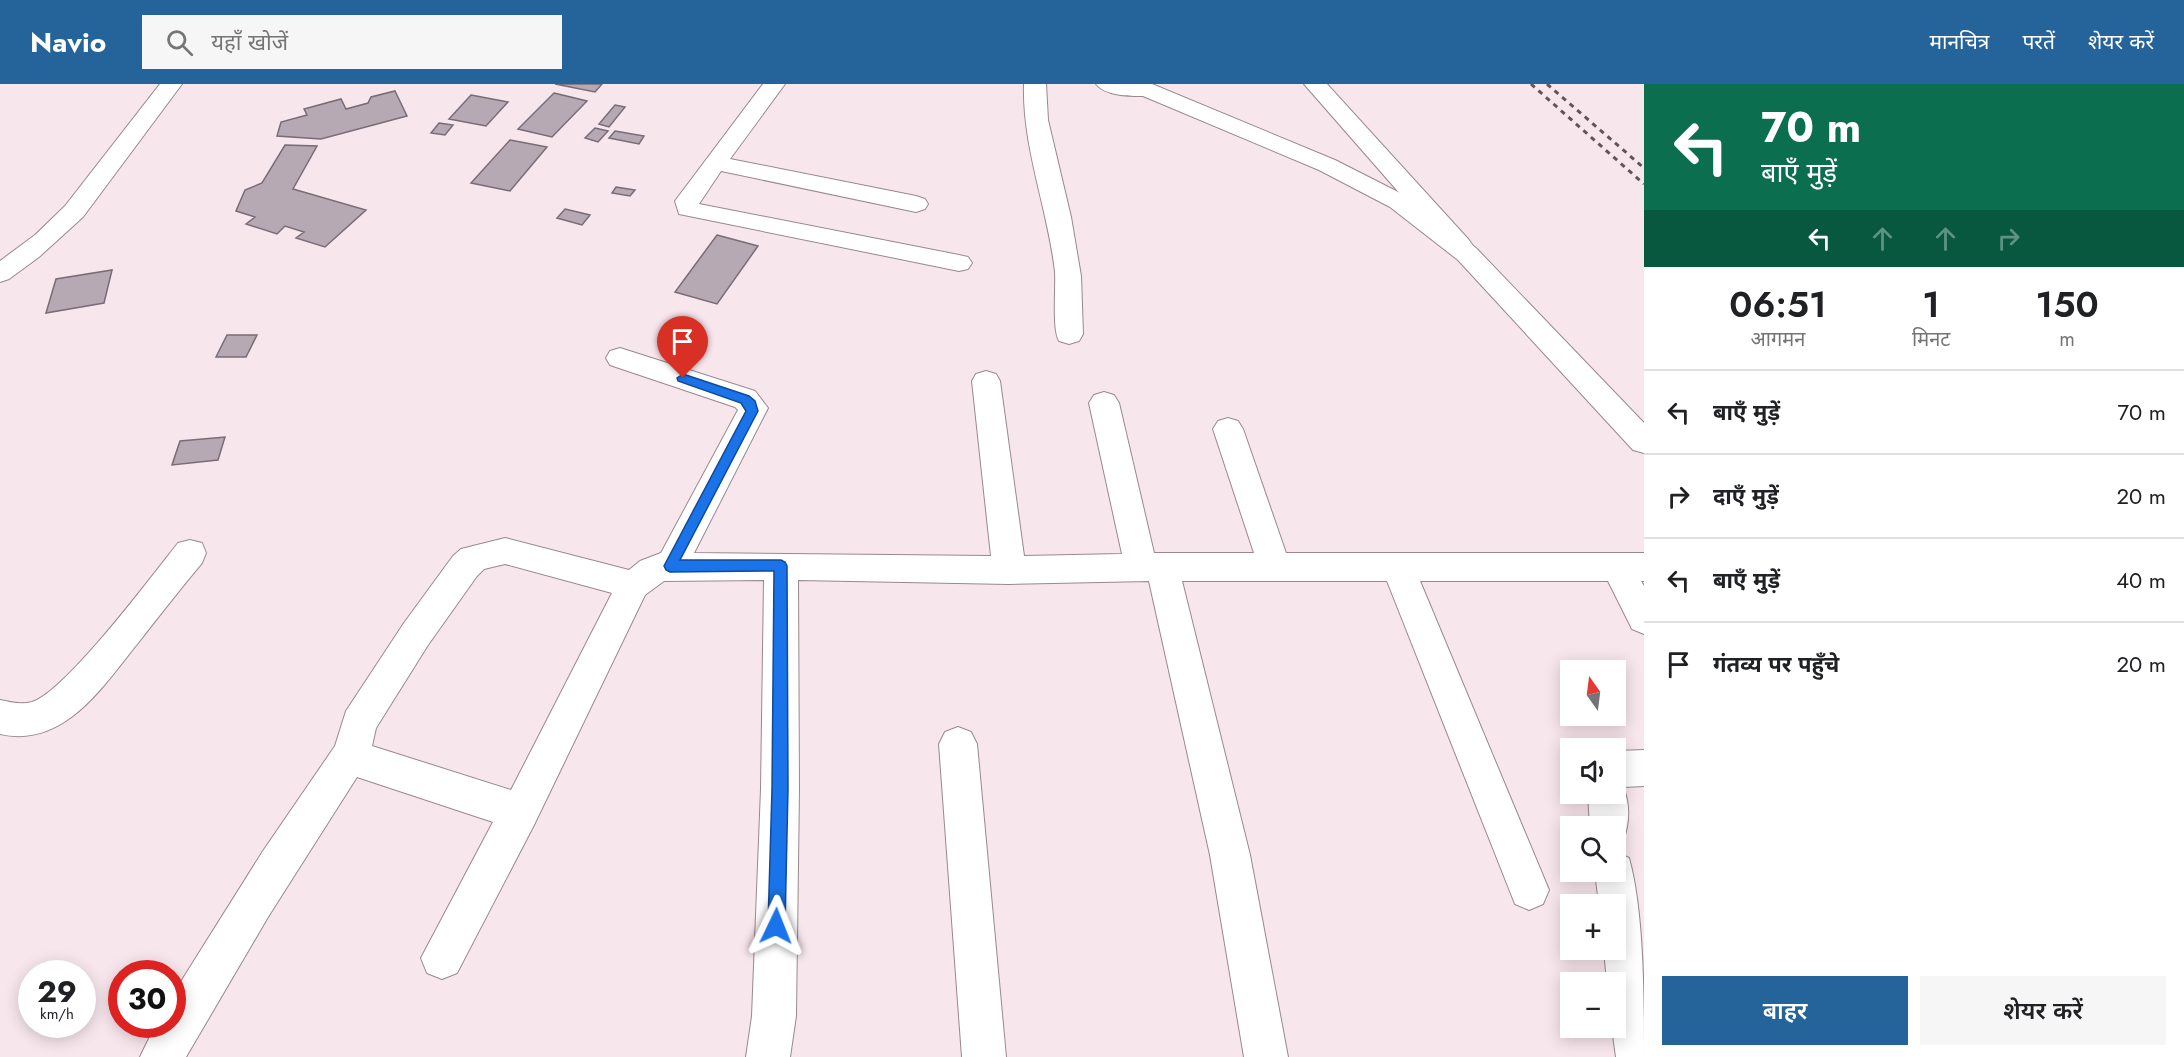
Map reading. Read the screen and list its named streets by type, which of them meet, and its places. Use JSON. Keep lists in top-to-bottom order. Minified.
{"north":"top","page":{"header":"Navio","search":"यहाँ खोजें","nav":["मानचित्र","परतें","शेयर करें"],"turn":["70 m","बाएँ मुड़ें"],"eta":["06:51","आगमन","1","मिनट","150","m"],"list":[{"name":"बाएँ मुड़ें","value":"70 m"},{"name":"दाएँ मुड़ें","value":"20 m"},{"name":"बाएँ मुड़ें","value":"40 m"},{"name":"गंतव्य पर पहुँचे","value":"20 m"}],"map_buttons":["+","−"],"speed":"29 km/h","limit":"30","buttons":["बाहर","शेयर करें"]}}
